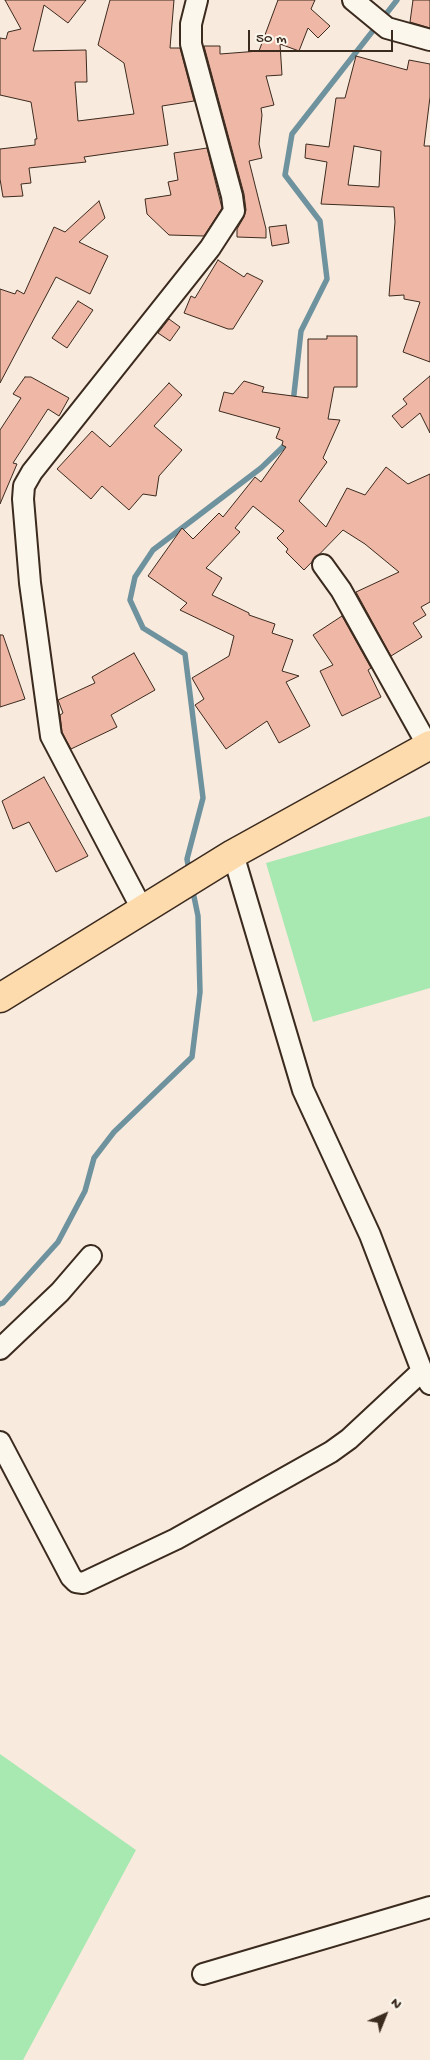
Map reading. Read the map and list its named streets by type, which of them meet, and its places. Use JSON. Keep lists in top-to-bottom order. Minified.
{"scale_bar":"50 m","north":"top right"}
